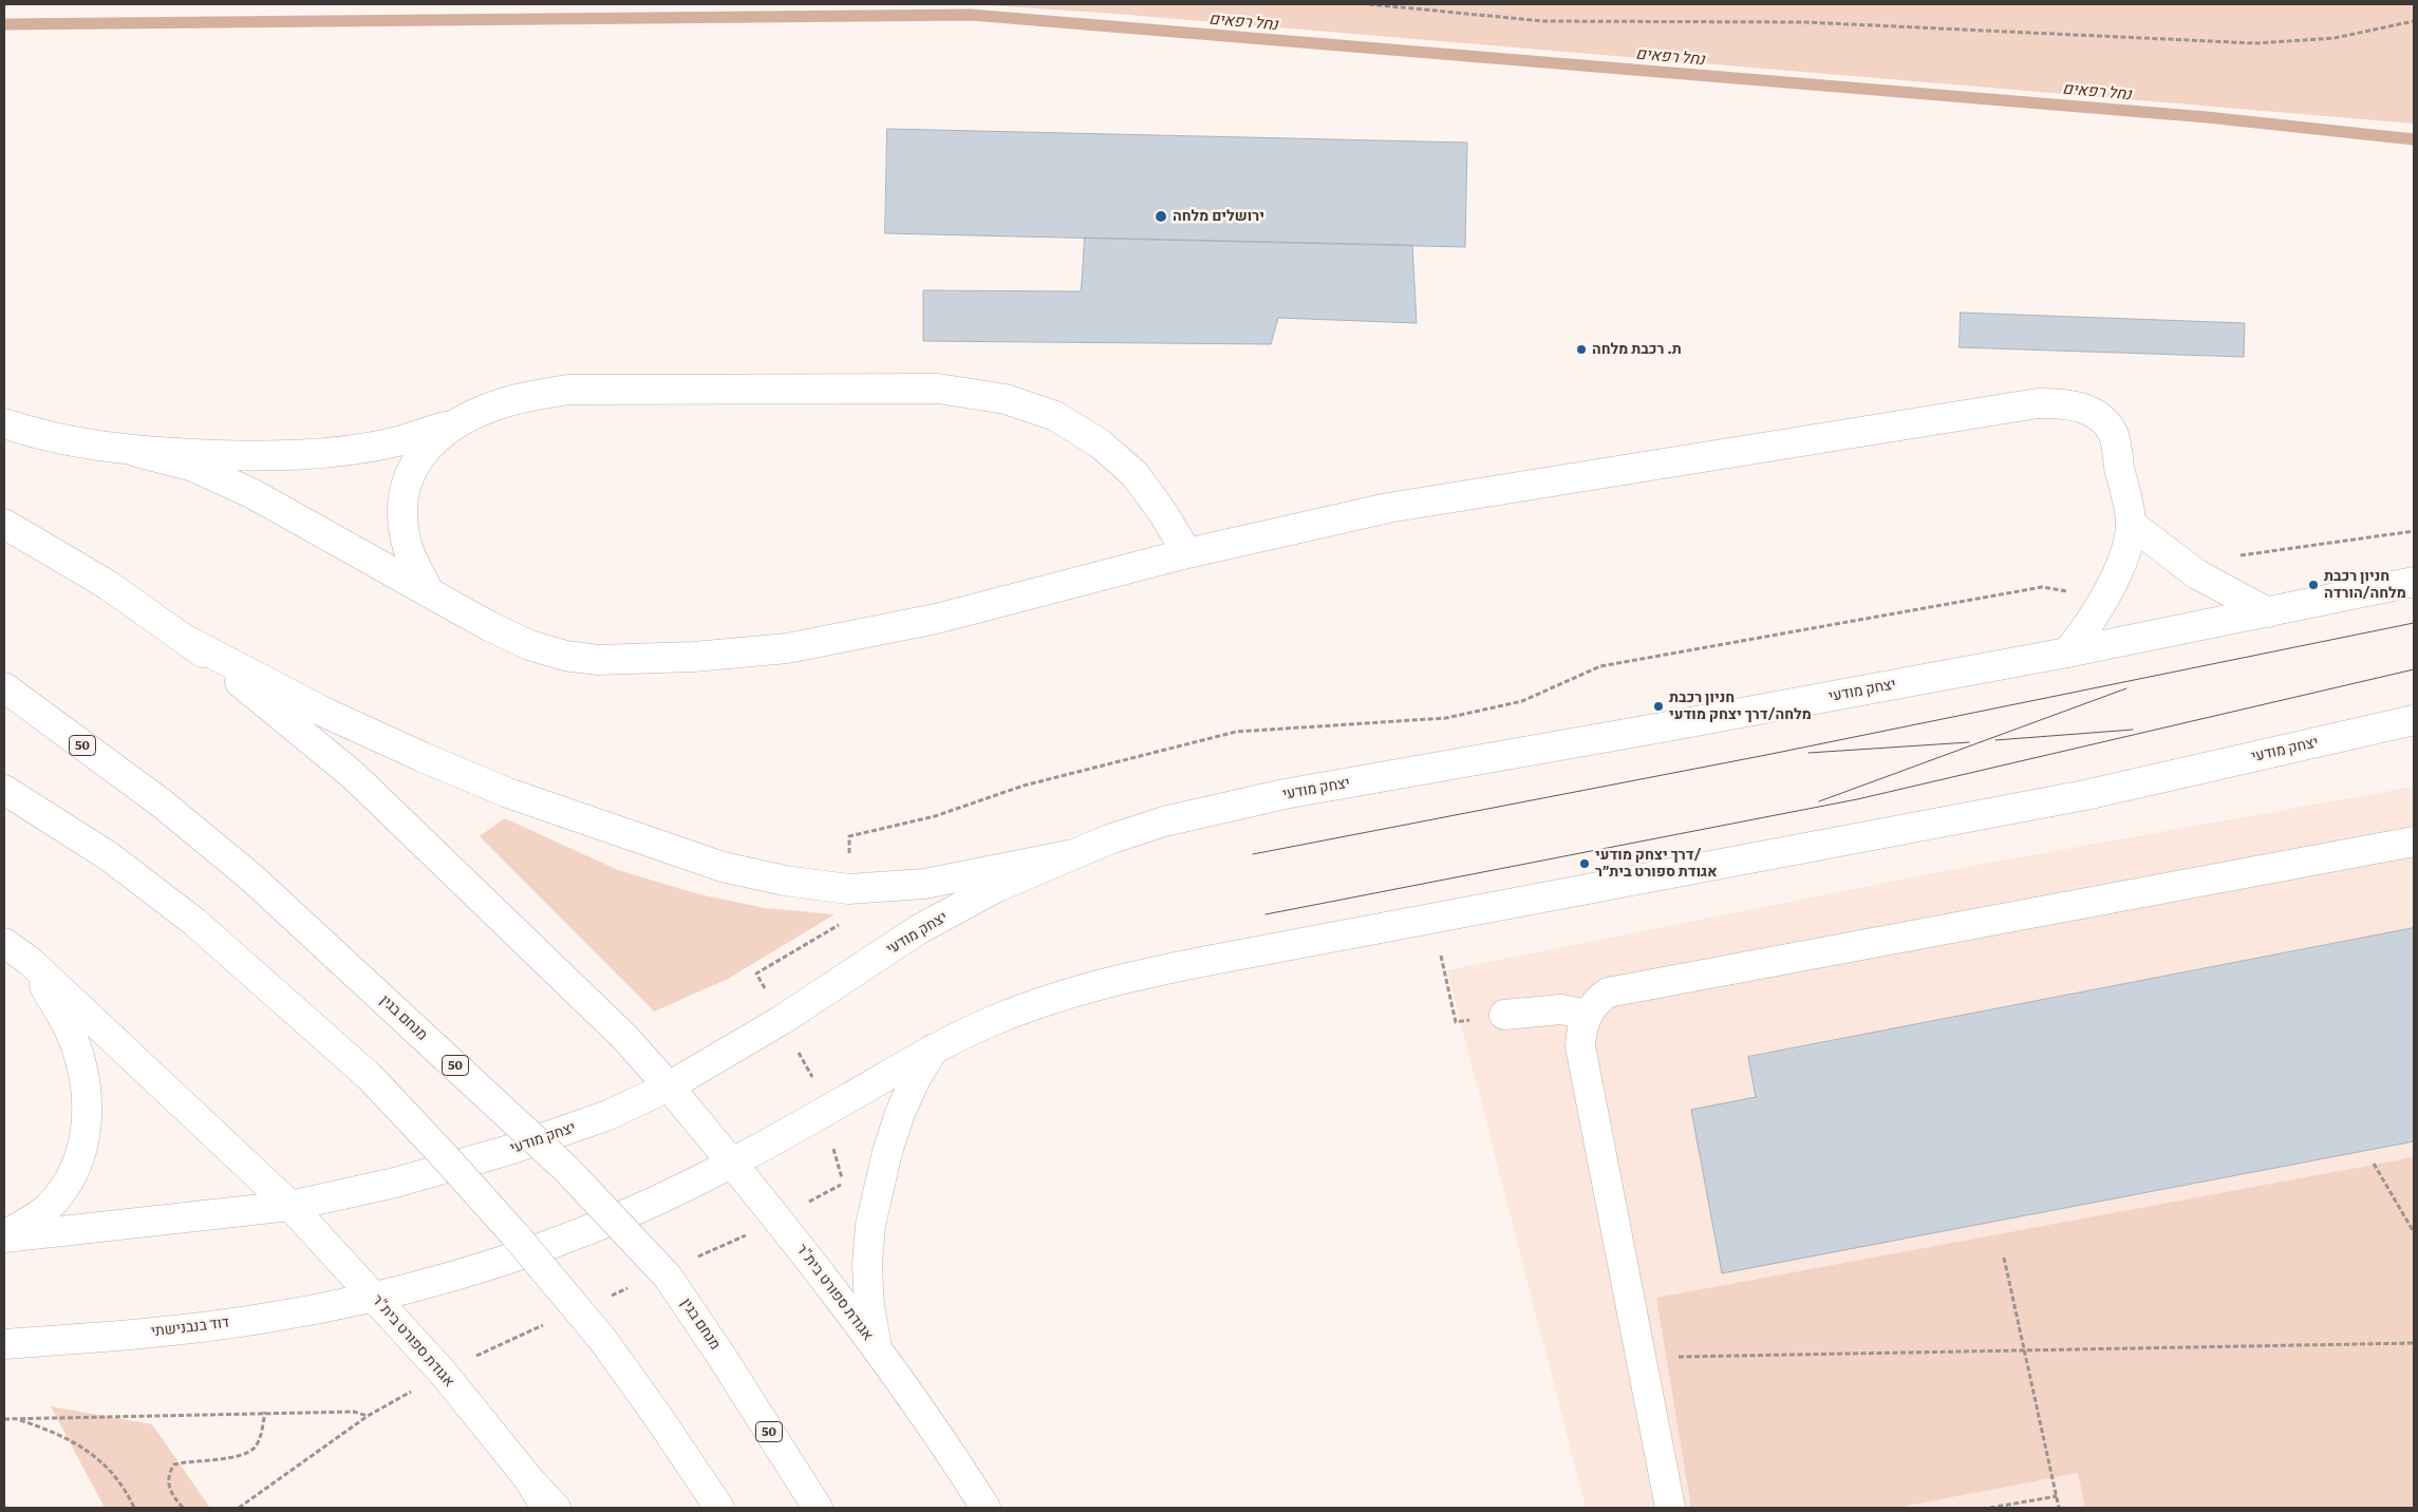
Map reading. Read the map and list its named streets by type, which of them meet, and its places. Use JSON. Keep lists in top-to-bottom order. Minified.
{"streets":{"main road":["יצחק מודעי","50","מנחם בגין","אגודת ספורט בית\"ר","דוד בנבנישתי"]},"crossings":[["יצחק מודעי","אגודת ספורט בית\"ר"],["יצחק מודעי","דוד בנבנישתי"],["אגודת ספורט בית\"ר","דוד בנבנישתי"]],"water":["נחל רפאים"],"places":["ירושלים מלחה","ת. רכבת מלחה","חניון רכבת מלחה/הורדה","חניון רכבת מלחה/דרך יצחק מודעי","דרך יצחק מודעי/ אגודת ספורט בית״ר"]}
